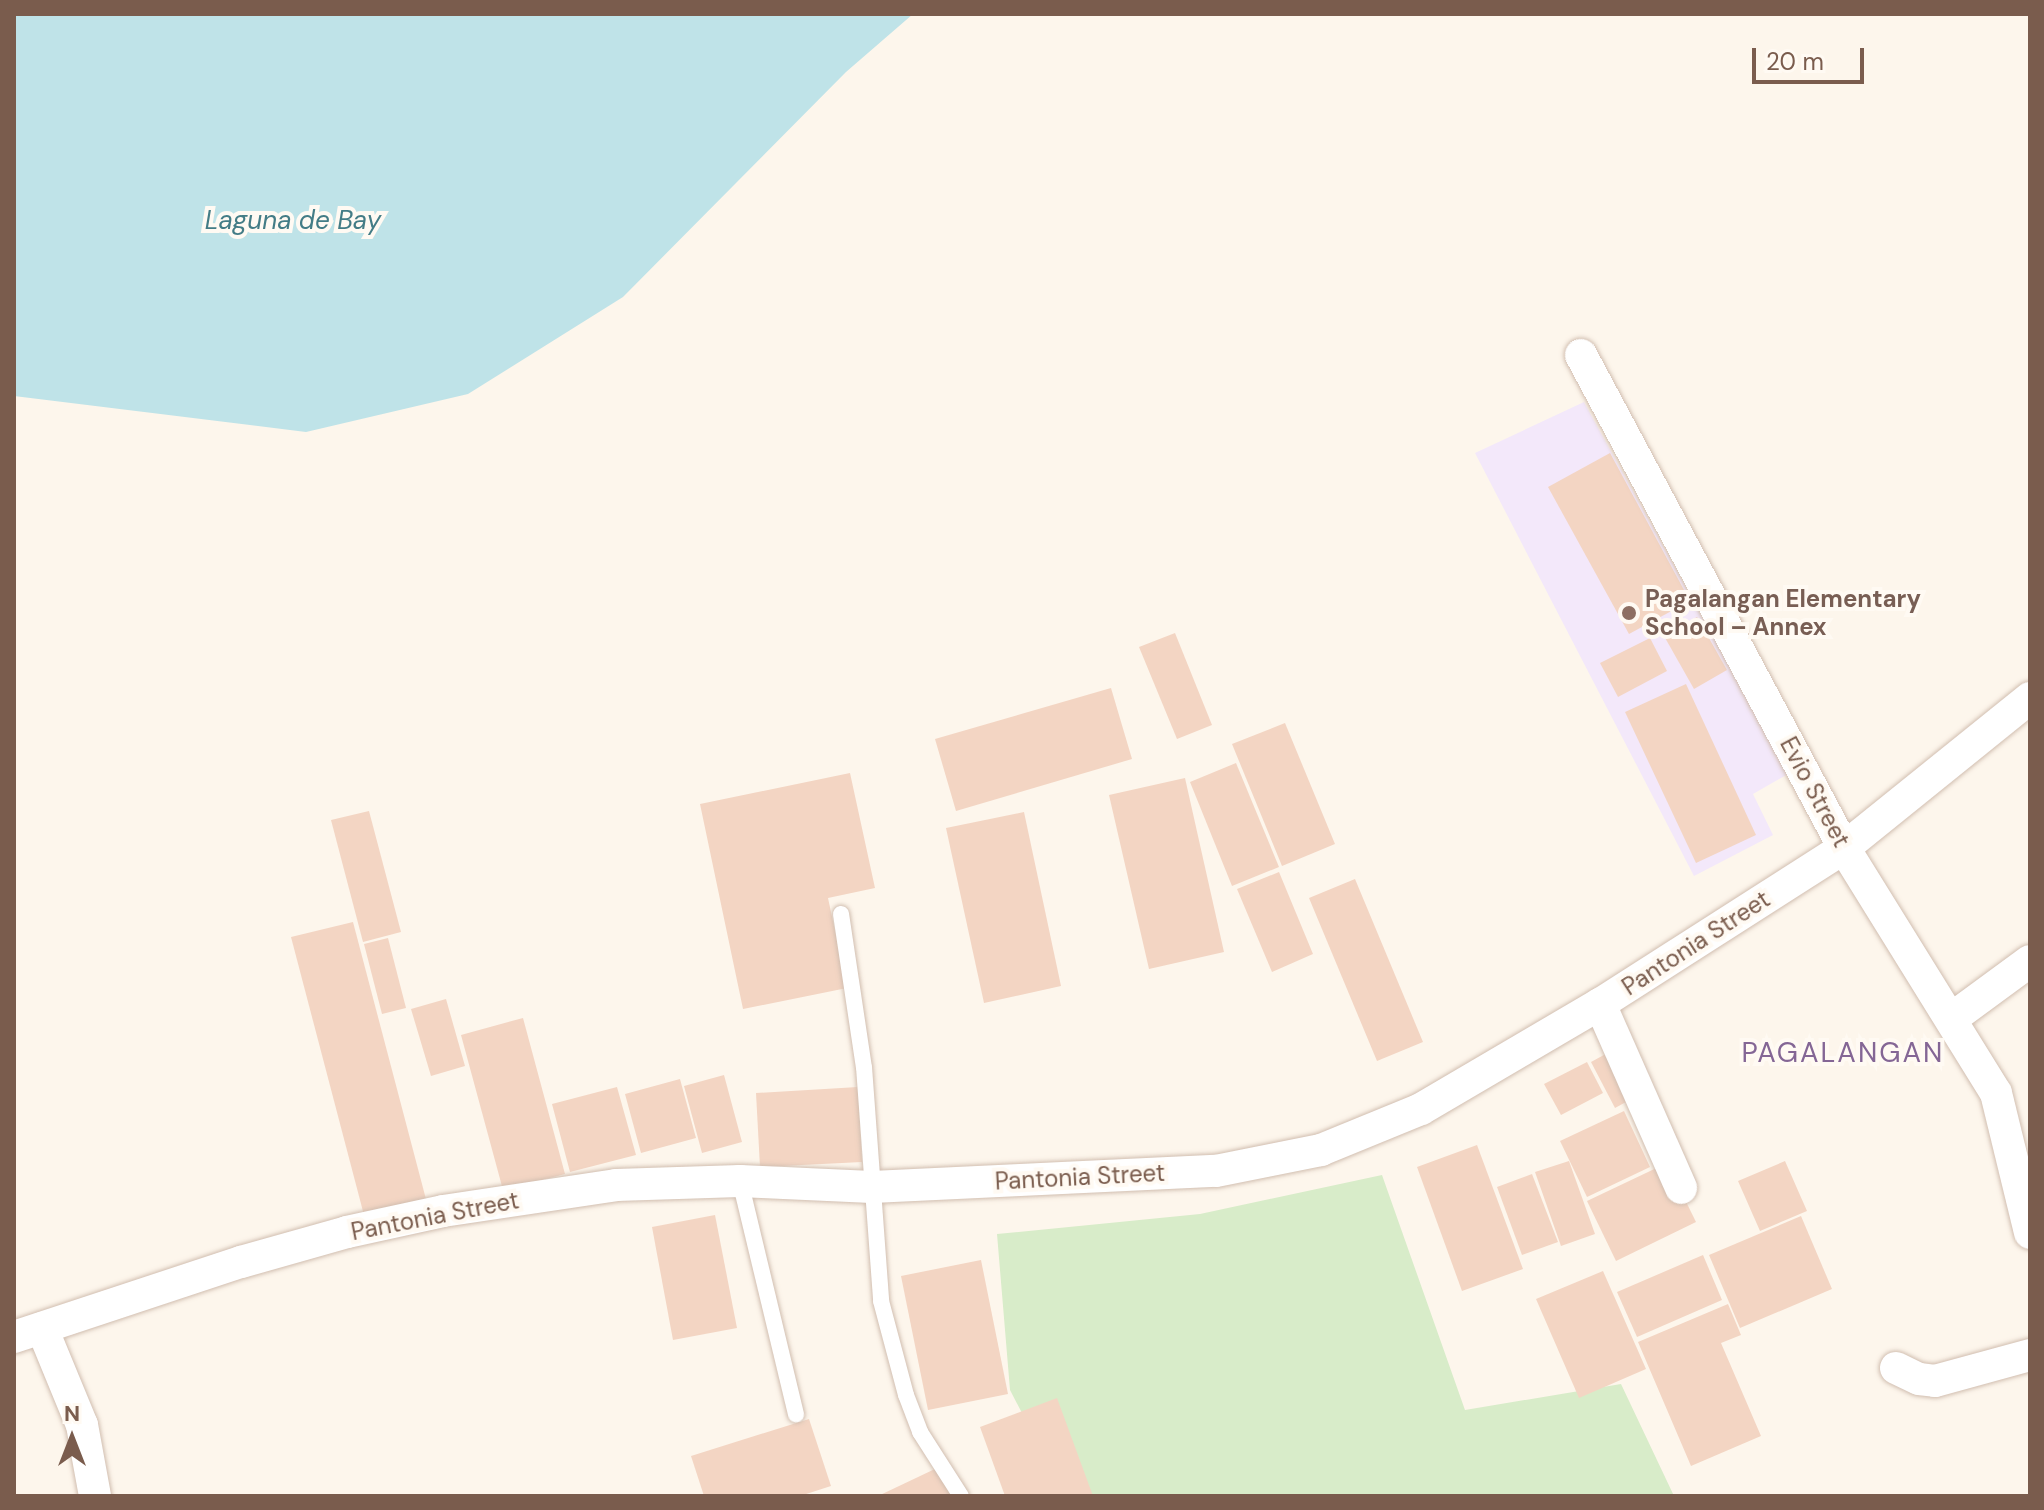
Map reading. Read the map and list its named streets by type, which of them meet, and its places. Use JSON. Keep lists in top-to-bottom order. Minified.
{"streets":{"street":["Evio Street","Pantonia Street"]},"crossings":[["Evio Street","Pantonia Street"]],"districts":["PAGALANGAN"],"water":["Laguna de Bay"],"places":["Pagalangan Elementary School – Annex"],"scale_bar":"20 m","north":"top"}
